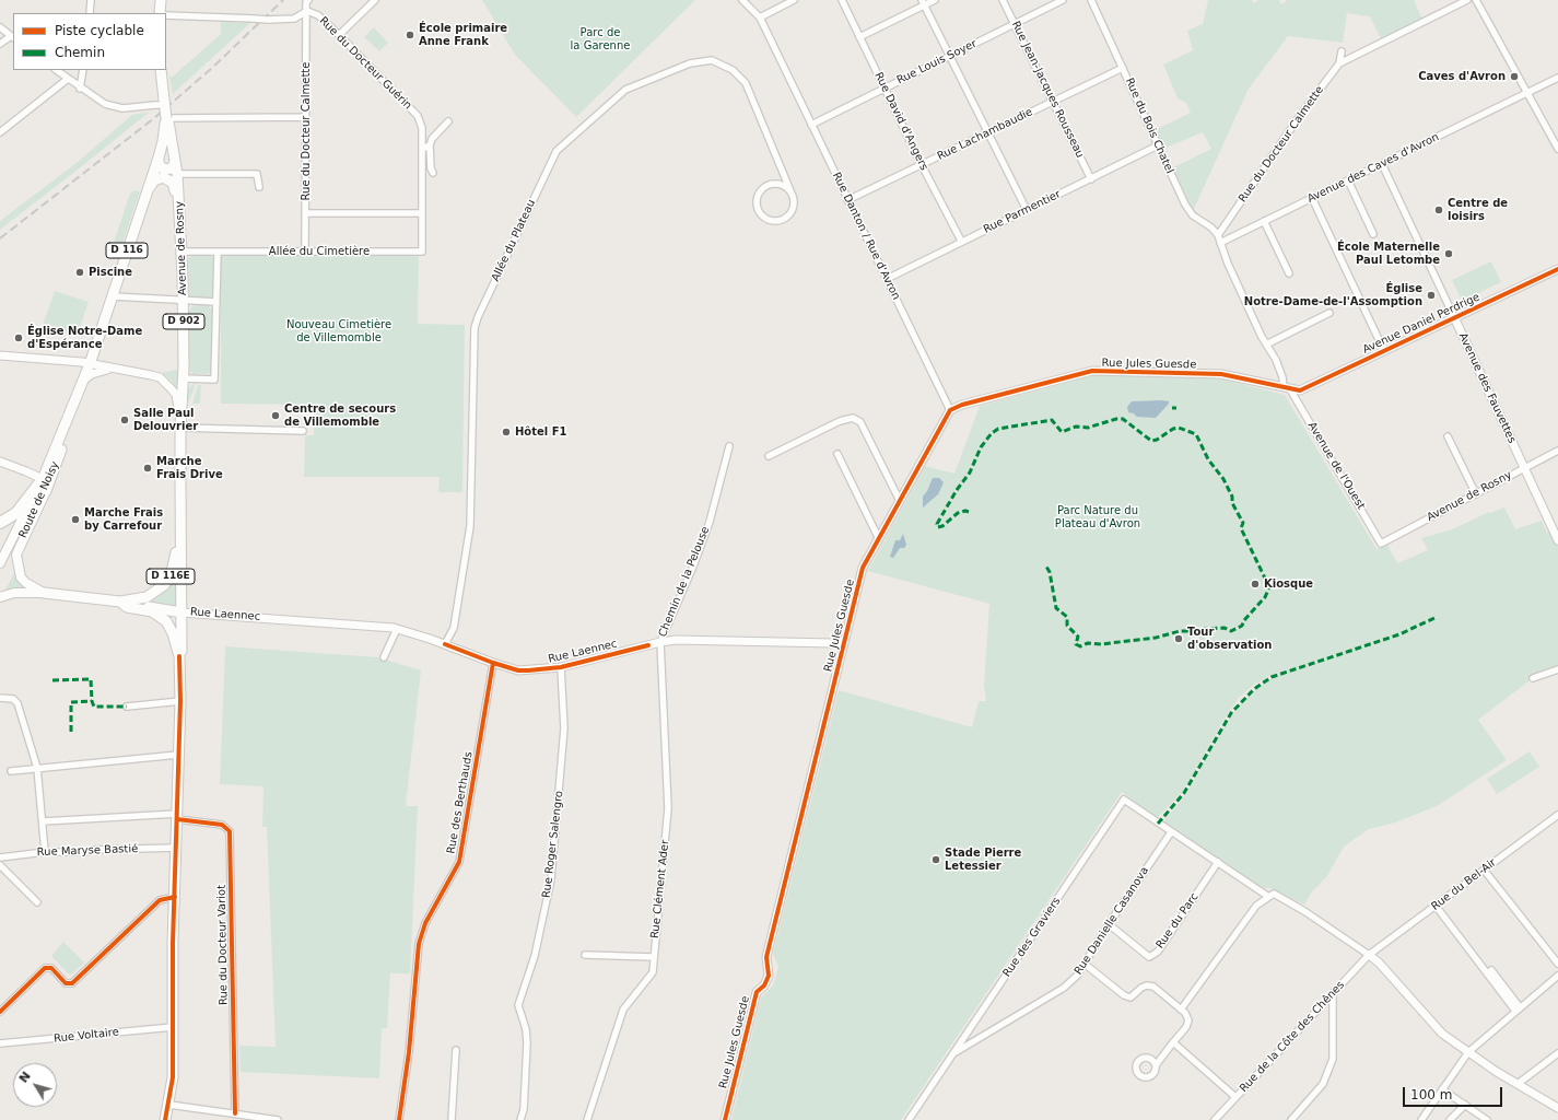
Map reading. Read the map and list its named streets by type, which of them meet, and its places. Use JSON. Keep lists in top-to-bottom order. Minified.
{"streets":{"main road":["Avenue de Rosny","D 116","D 902","Route de Noisy","D 116E","Rue Laennec"],"street":["Rue Louis Soyer","Rue du Docteur Guérin","Rue Jean-Jacques Rousseau","Rue David d'Angers","Rue du Bois Chatel","Rue du Docteur Calmette","Rue Lachambaudie","Avenue des Caves d'Avron","Rue Parmentier","Rue Danton / Rue d'Avron","Allée du Plateau","Allée du Cimetière","Avenue Daniel Perdrige","Rue Jules Guesde","Avenue des Fauvettes","Avenue de l'Ouest","Chemin de la Pelouse","Rue des Berthauds","Rue Roger Salengro","Rue Maryse Bastié","Rue du Bel-Air","Rue Clément Ader","Rue Danielle Casanova","Rue du Parc","Rue des Graviers","Rue du Docteur Variot","Rue Voltaire","Rue de la Côte des Chênes"]},"crossings":[["Rue Louis Soyer","Rue Jean-Jacques Rousseau"],["Rue Louis Soyer","Rue David d'Angers"],["Rue Louis Soyer","Rue Danton / Rue d'Avron"],["Rue du Docteur Guérin","Rue du Docteur Calmette"],["Rue du Docteur Guérin","Allée du Cimetière"],["Rue Jean-Jacques Rousseau","Rue Lachambaudie"],["Rue Jean-Jacques Rousseau","Rue Parmentier"],["Rue David d'Angers","Rue Lachambaudie"],["Rue David d'Angers","Rue Parmentier"],["Rue du Bois Chatel","Rue du Docteur Calmette"],["Rue du Bois Chatel","Rue Lachambaudie"],["Rue du Bois Chatel","Rue Parmentier"],["Rue du Docteur Calmette","Allée du Cimetière"],["Rue Lachambaudie","Rue Danton / Rue d'Avron"],["Avenue des Caves d'Avron","Avenue des Fauvettes"],["Avenue des Caves d'Avron","Avenue de l'Ouest"],["Rue Parmentier","Rue Danton / Rue d'Avron"],["Rue Danton / Rue d'Avron","Rue Jules Guesde"],["Allée du Plateau","Rue Laennec"],["Avenue de Rosny","Allée du Cimetière"],["Avenue de Rosny","D 902"],["Avenue de Rosny","Avenue des Fauvettes"],["Avenue de Rosny","Avenue de l'Ouest"],["Avenue de Rosny","Route de Noisy"],["Avenue de Rosny","Rue Laennec"],["D 116","Route de Noisy"],["D 902","Route de Noisy"],["D 902","Rue Laennec"],["D 902","Rue Maryse Bastié"],["D 902","Rue du Docteur Variot"],["D 902","Rue Voltaire"],["Avenue Daniel Perdrige","Rue Jules Guesde"],["Avenue Daniel Perdrige","Avenue des Fauvettes"],["Avenue Daniel Perdrige","Avenue de l'Ouest"],["Rue Jules Guesde","Avenue de l'Ouest"],["Rue Jules Guesde","Rue Laennec"],["Route de Noisy","Rue Laennec"],["Chemin de la Pelouse","Rue Laennec"],["Chemin de la Pelouse","Rue Clément Ader"],["Rue Laennec","Rue des Berthauds"],["Rue Laennec","Rue Roger Salengro"],["Rue Laennec","Rue Clément Ader"],["Rue du Bel-Air","Rue de la Côte des Chênes"],["Rue Danielle Casanova","Rue du Parc"],["Rue Danielle Casanova","Rue des Graviers"]],"parks":["Parc de la Garenne","Nouveau Cimetière de Villemomble","Parc Nature du Plateau d'Avron"],"places":["École primaire Anne Frank","Caves d'Avron","Centre de loisirs","École Maternelle Paul Letombe","Piscine","Église Notre-Dame-de-l'Assomption","Église Notre-Dame d'Espérance","Centre de secours de Villemomble","Salle Paul Delouvrier","Hôtel F1","Marche Frais Drive","Marche Frais by Carrefour","Kiosque","Tour d'observation","Stade Pierre Letessier"],"legend":["Piste cyclable","Chemin"],"scale_bar":"100 m","north":"top left"}
